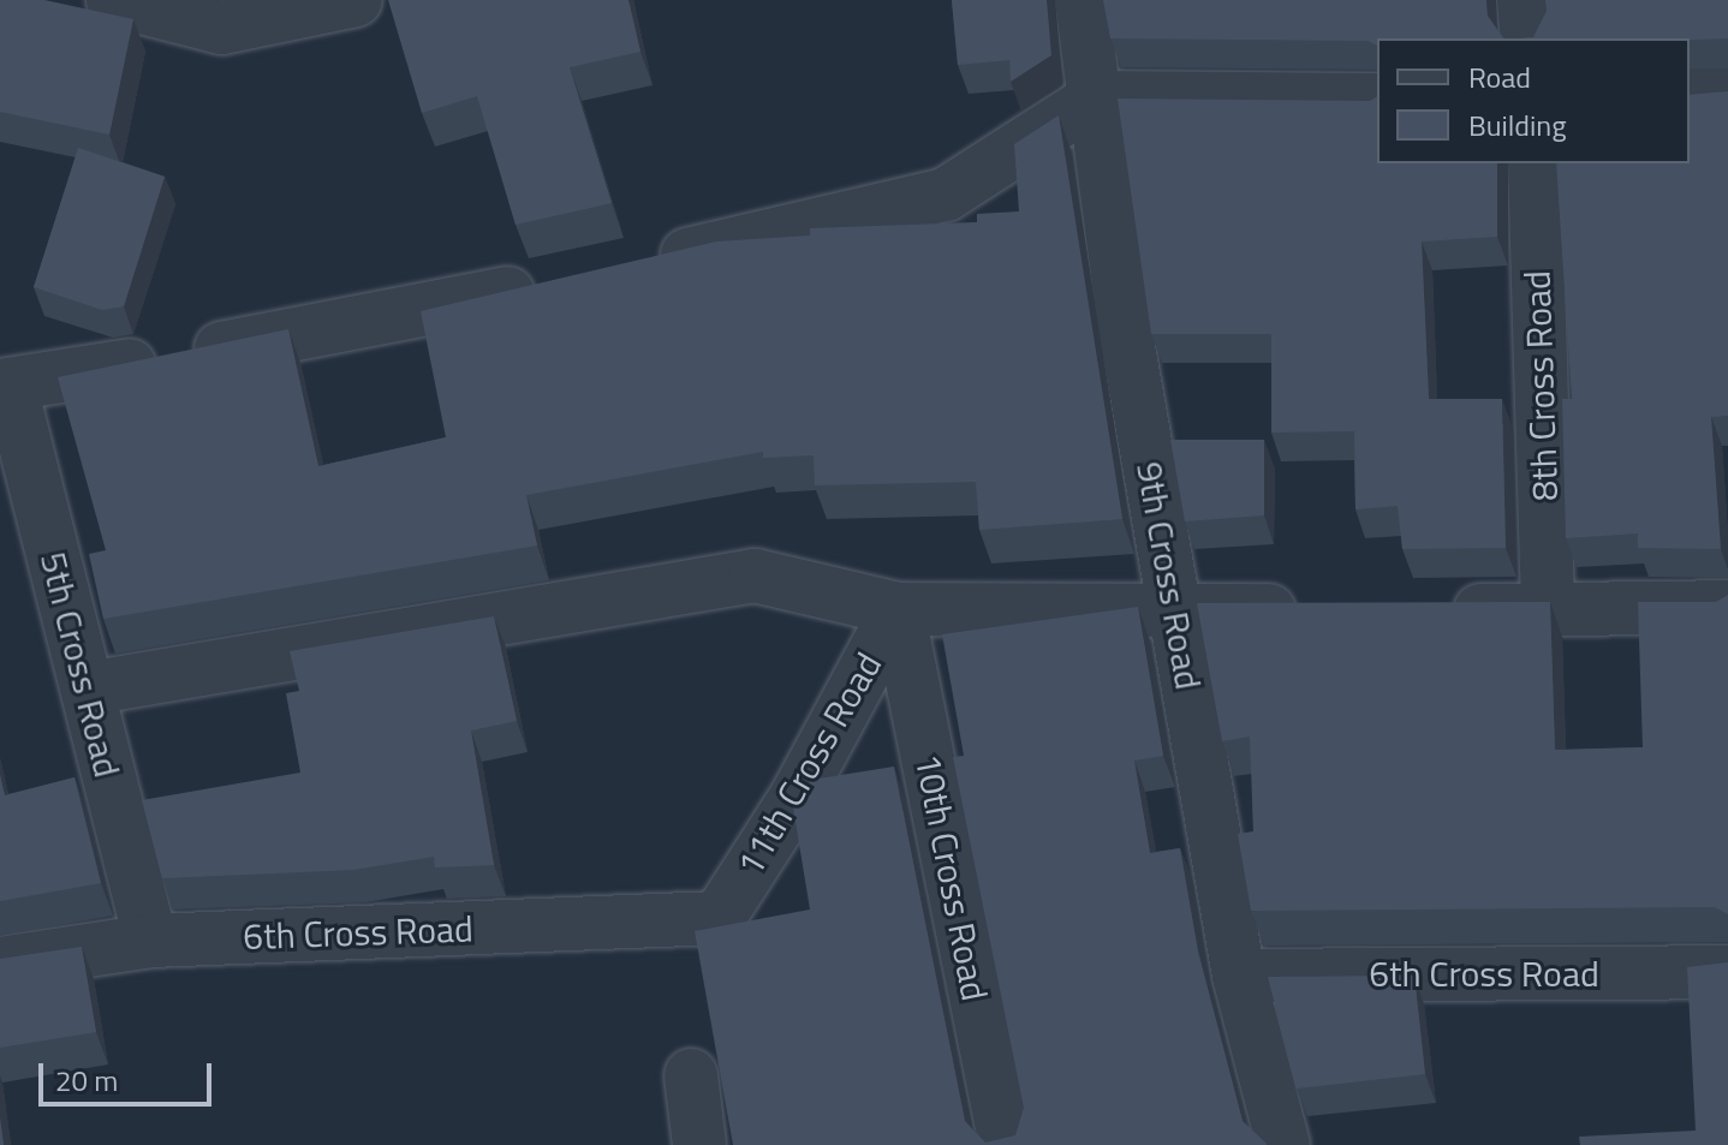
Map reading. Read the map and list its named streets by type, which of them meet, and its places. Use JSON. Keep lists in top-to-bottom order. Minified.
{"streets":{"street":["8th Cross Road","9th Cross Road","5th Cross Road","11th Cross Road","10th Cross Road","6th Cross Road"]},"crossings":[["9th Cross Road","6th Cross Road"],["5th Cross Road","6th Cross Road"],["11th Cross Road","10th Cross Road"],["11th Cross Road","6th Cross Road"]],"legend":["Road","Building"],"scale_bar":"20 m"}
